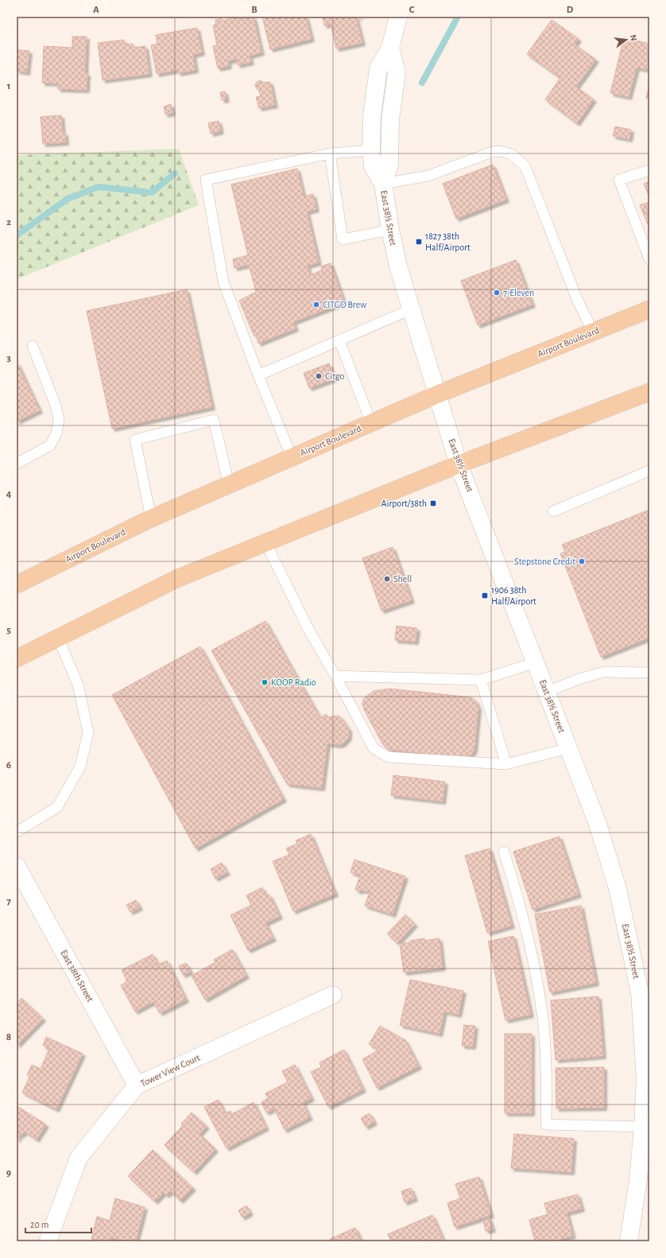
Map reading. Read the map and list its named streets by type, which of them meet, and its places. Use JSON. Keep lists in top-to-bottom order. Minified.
{"streets":{"main road":["Airport Boulevard"],"street":["East 38½ Street","East 38th Street","Tower View Court"]},"crossings":[["East 38½ Street","Airport Boulevard"],["East 38th Street","Tower View Court"]],"places":{"transit":["1827 38th Half/Airport","Airport/38th","1906 38th Half/Airport"],"other":["7-Eleven","CITGO Brew","Citgo","Stepstone Credit","Shell","KOOP Radio"]},"scale_bar":"20 m","north":"right","grid":{"columns":["A","B","C","D"],"rows":["1","2","3","4","5","6","7","8","9"]}}
